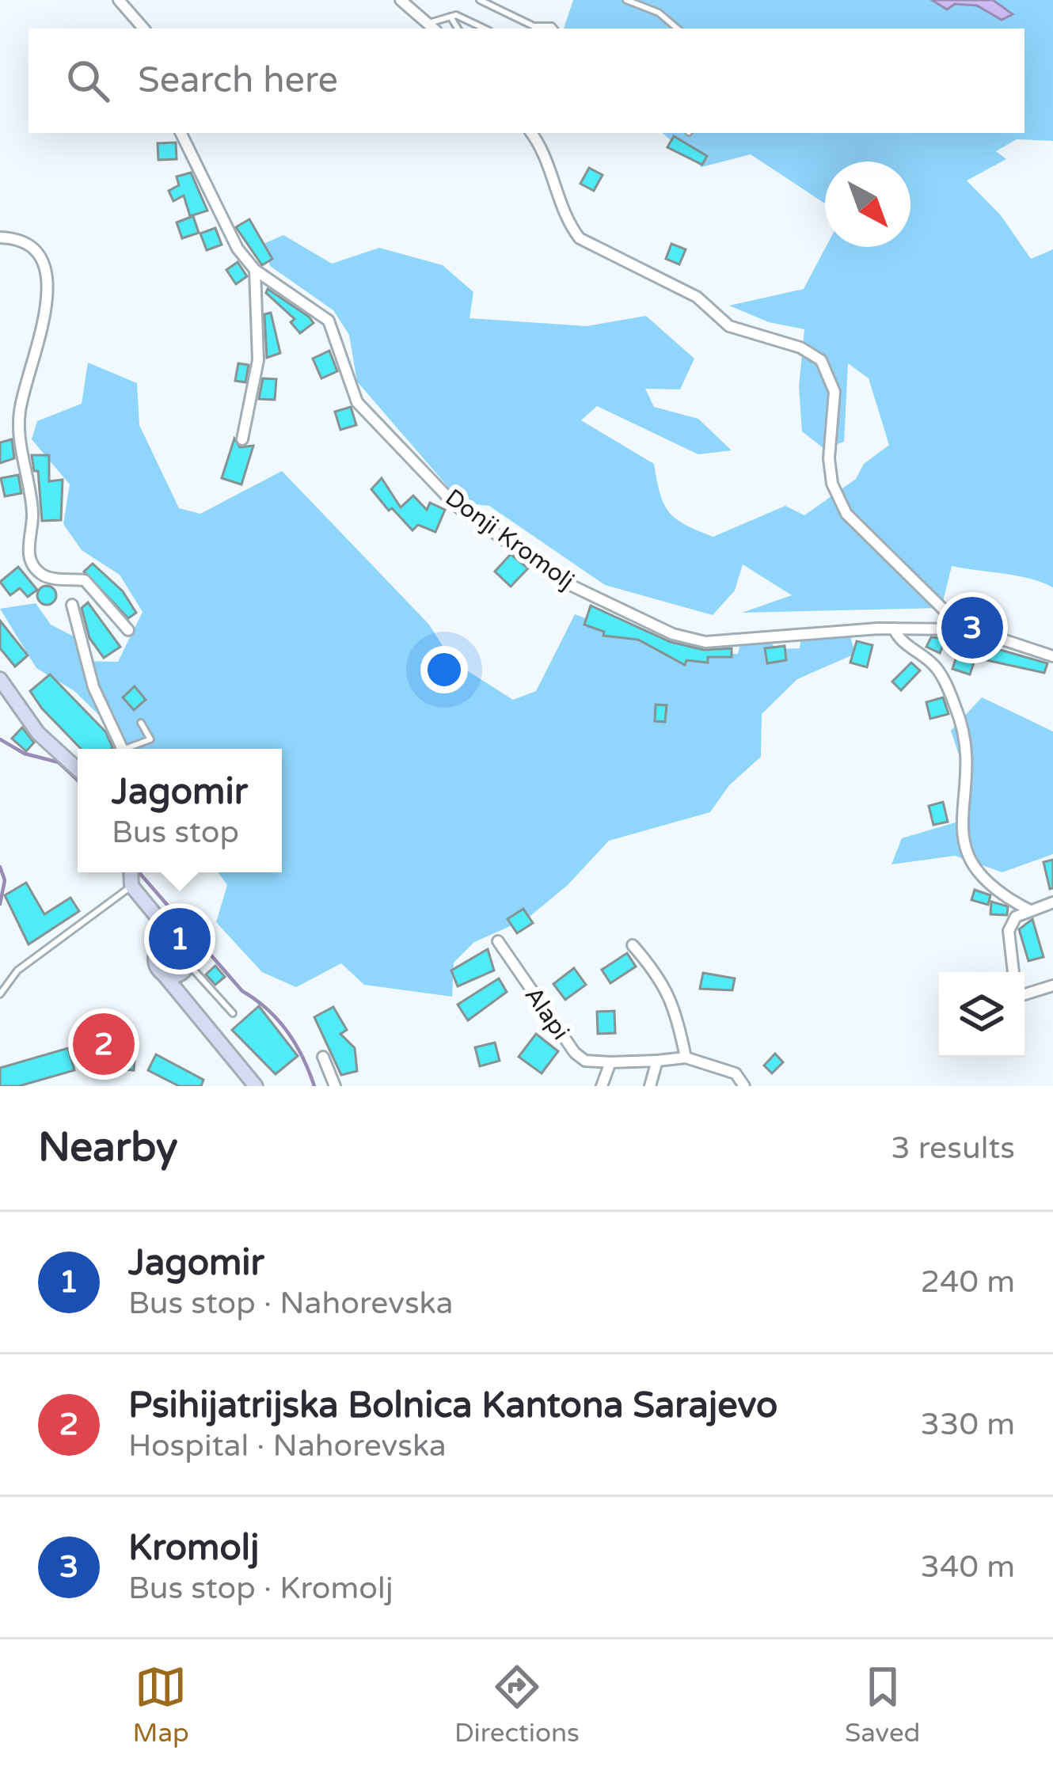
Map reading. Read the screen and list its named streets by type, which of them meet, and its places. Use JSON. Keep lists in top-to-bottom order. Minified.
{"streets":{"street":["Donji Kromolj","Alapi"]},"north":"bottom right","page":{"search":"Search here","pins":["3","1","2"],"popup":["Jagomir","Bus stop"],"heading":["Nearby","3 results"],"list":[{"mark":"1","name":"Jagomir","note":"Bus stop · Nahorevska","value":"240 m"},{"mark":"2","name":"Psihijatrijska Bolnica Kantona Sarajevo","note":"Hospital · Nahorevska","value":"330 m"},{"mark":"3","name":"Kromolj","note":"Bus stop · Kromolj","value":"340 m"}],"nav":["Map","Directions","Saved"]}}
